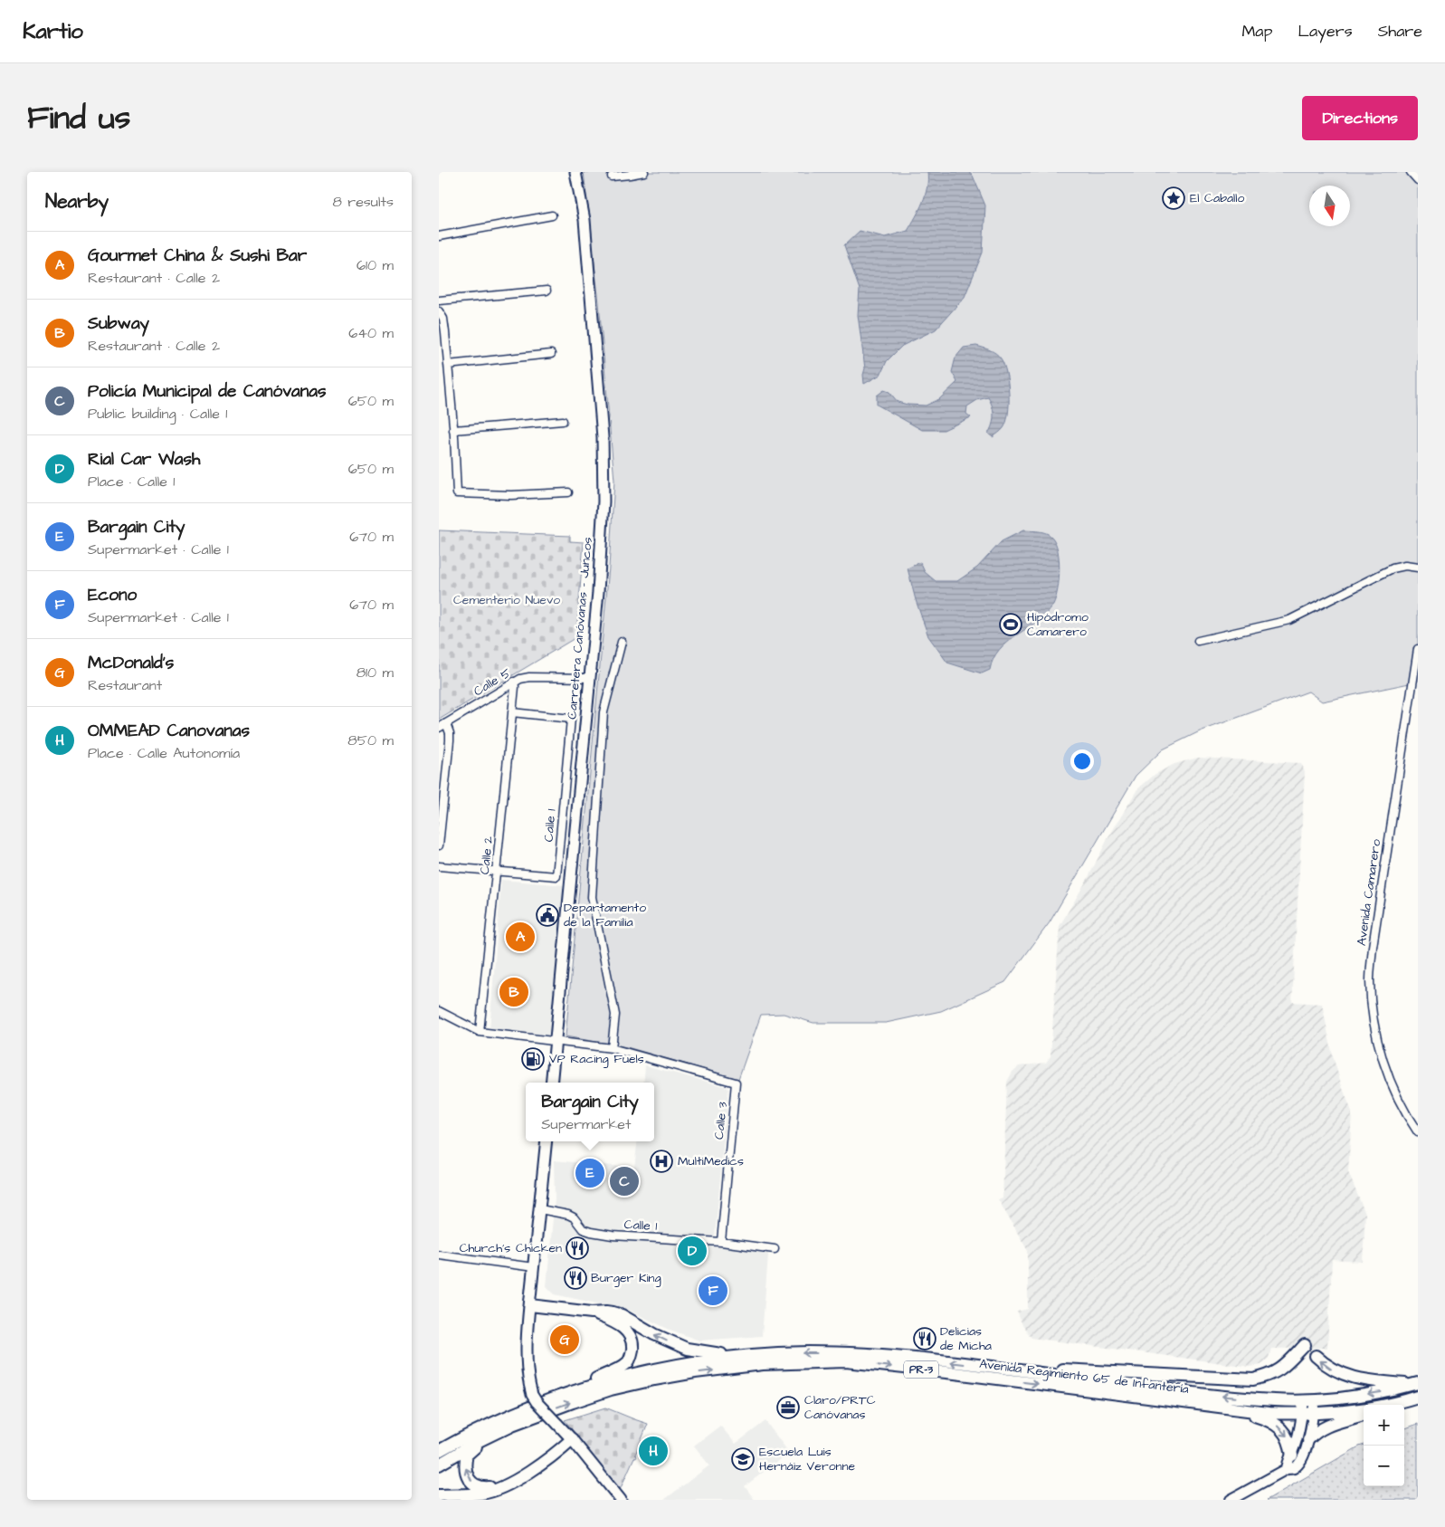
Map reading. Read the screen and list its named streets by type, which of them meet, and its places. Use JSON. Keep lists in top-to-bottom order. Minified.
{"streets":{"main road":["Carretera Canóvanas - Juncos","PR-3","Avenida Regimiento 65 de Infantería"],"street":["Calle 5","Calle 1","Calle 2","Avenida Camarero","Calle 3"]},"crossings":[["Carretera Canóvanas - Juncos","Calle 5"],["Calle 5","Calle 2"],["Calle 1","Calle 2"],["Calle 1","Calle 3"]],"parks":["Cementerio Nuevo"],"places":{"place":["El Caballo"],"sports":["Hipódromo Camarero"],"public building":["Departamento de la Familia"],"fuel station":["VP Racing Fuels"],"hospital":["MultiMedics"],"restaurant":["Church's Chicken","Burger King","Delicias de Micha"],"office":["Claro/PRTC Canóvanas"],"school or university":["Escuela Luis Hernáiz Veronne"]},"north":"bottom","page":{"header":"Kartio","nav":["Map","Layers","Share"],"title":"Find us","buttons":"Directions","heading":["Nearby","8 results"],"list":[{"mark":"A","name":"Gourmet China & Sushi Bar","note":"Restaurant · Calle 2","value":"610 m"},{"mark":"B","name":"Subway","note":"Restaurant · Calle 2","value":"640 m"},{"mark":"C","name":"Policía Municipal de Canóvanas","note":"Public building · Calle 1","value":"650 m"},{"mark":"D","name":"Rial Car Wash","note":"Place · Calle 1","value":"650 m"},{"mark":"E","name":"Bargain City","note":"Supermarket · Calle 1","value":"670 m"},{"mark":"F","name":"Econo","note":"Supermarket · Calle 1","value":"670 m"},{"mark":"G","name":"McDonald's","note":"Restaurant","value":"810 m"},{"mark":"H","name":"OMMEAD Canovanas","note":"Place · Calle Autonomía","value":"850 m"}],"pins":["A","B","E","C","D","F","G","H"],"popup":["Bargain City","Supermarket"],"map_buttons":["+","−"]}}
